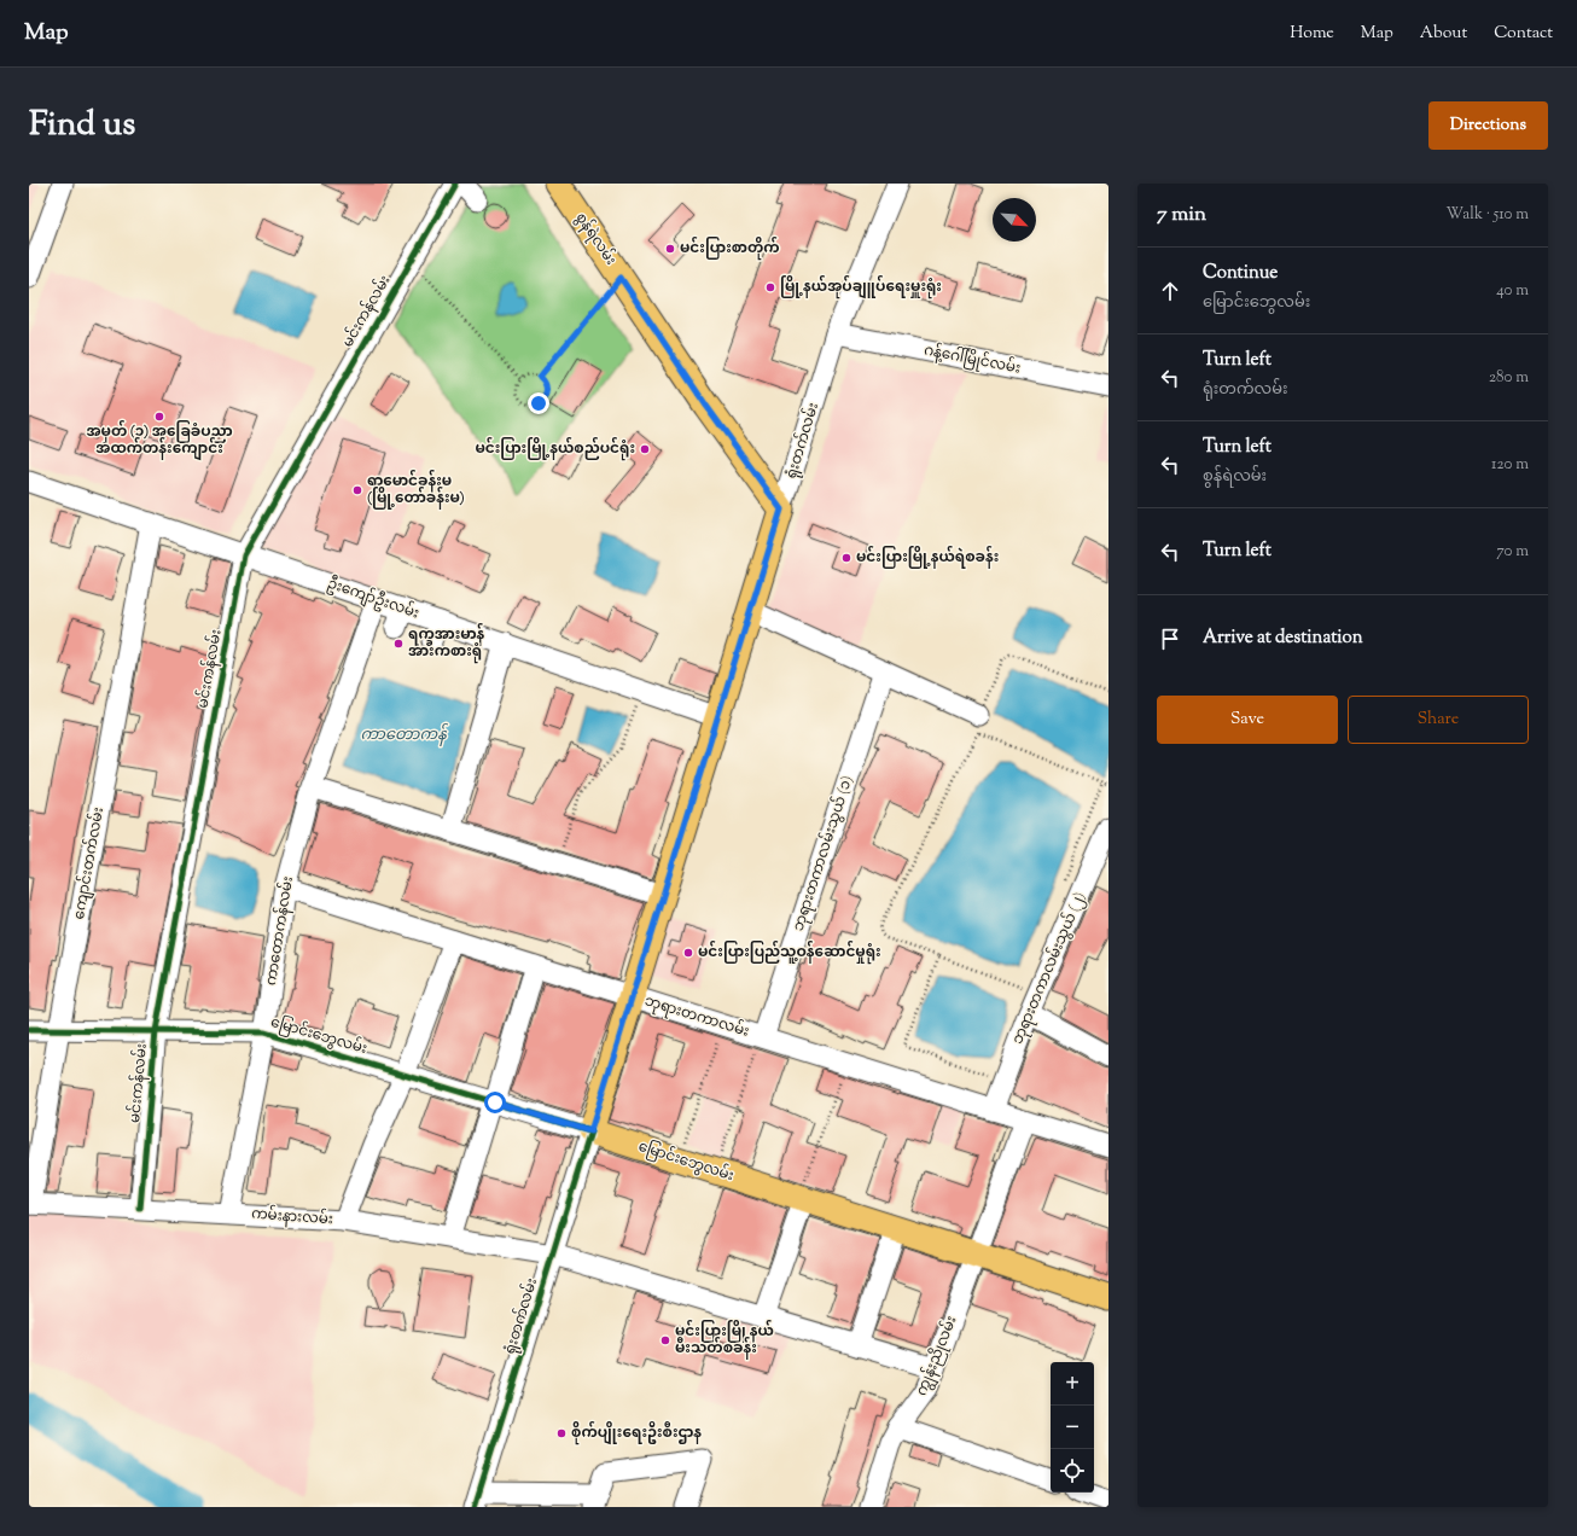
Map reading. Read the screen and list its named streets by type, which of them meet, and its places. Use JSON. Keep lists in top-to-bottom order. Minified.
{"streets":{"main road":["စွန်ရဲလမ်း","ရုံးတက်လမ်း","မြောင်းဘွေလမ်း"],"street":["မင်းကန်လမ်း","ဂန့်ဂေါ်မြိုင်လမ်း","ဦးကျော်ဦးလမ်း","ဘုရားတကာလမ်းသွယ် (၁)","ကျောင်းတက်လမ်း","ကာတောကန်လမ်း","ဘုရားတကာလမ်းသွယ် (၂)","ဘုရားတကာလမ်း","ကမ်းနားလမ်း","ကျွန်းညိုလမ်း"]},"crossings":[["စွန်ရဲလမ်း","ရုံးတက်လမ်း"],["မင်းကန်လမ်း","ဦးကျော်ဦးလမ်း"],["မင်းကန်လမ်း","မြောင်းဘွေလမ်း"],["မင်းကန်လမ်း","ကမ်းနားလမ်း"],["ဂန့်ဂေါ်မြိုင်လမ်း","ရုံးတက်လမ်း"],["ရုံးတက်လမ်း","ဦးကျော်ဦးလမ်း"],["ရုံးတက်လမ်း","ဘုရားတကာလမ်း"],["ရုံးတက်လမ်း","မြောင်းဘွေလမ်း"],["ရုံးတက်လမ်း","ကမ်းနားလမ်း"],["ဦးကျော်ဦးလမ်း","ကျောင်းတက်လမ်း"],["ဦးကျော်ဦးလမ်း","ကာတောကန်လမ်း"],["ဘုရားတကာလမ်းသွယ် (၁)","ဘုရားတကာလမ်း"],["ကျောင်းတက်လမ်း","မြောင်းဘွေလမ်း"],["ကျောင်းတက်လမ်း","ကမ်းနားလမ်း"],["ကာတောကန်လမ်း","ဘုရားတကာလမ်း"],["ကာတောကန်လမ်း","မြောင်းဘွေလမ်း"],["ကာတောကန်လမ်း","ကမ်းနားလမ်း"],["ဘုရားတကာလမ်းသွယ် (၂)","ဘုရားတကာလမ်း"],["ဘုရားတကာလမ်း","ကျွန်းညိုလမ်း"],["မြောင်းဘွေလမ်း","ကျွန်းညိုလမ်း"],["ကမ်းနားလမ်း","ကျွန်းညိုလမ်း"]],"water":["ကာတောကန်"],"places":["မင်းပြားစာတိုက်","မြို့နယ်အုပ်ချူပ်ရေးမှူးရုံး","အမှတ် (၁) အခြေခံပညာ အထက်တန်းကျောင်း","မင်းပြားမြို့နယ်စည်ပင်ရုံး","ရာမောင်ခန်းမ (မြို့တော်ခန်းမ)","မင်းပြားမြို့နယ်ရဲစခန်း","ရက္ခအားမာန် အားကစားရုံ","မင်းပြားပြည်သူ့ဝန်ဆောင်မှုရုံး","မင်းပြားမြို့နယ် မီးသတ်စခန်း","စိုက်ပျိုးရေးဦးစီးဌာန"],"north":"bottom right","page":{"header":"Map","nav":["Home","Map","About","Contact"],"title":"Find us","buttons":["Directions",["Save","Share"]],"heading":["7 min","Walk · 510 m"],"list":[["Continue","မြောင်းဘွေလမ်း","40 m"],["Turn left","ရုံးတက်လမ်း","280 m"],["Turn left","စွန်ရဲလမ်း","120 m"],["Turn left","70 m"],"Arrive at destination"],"map_buttons":["+","−"]}}
